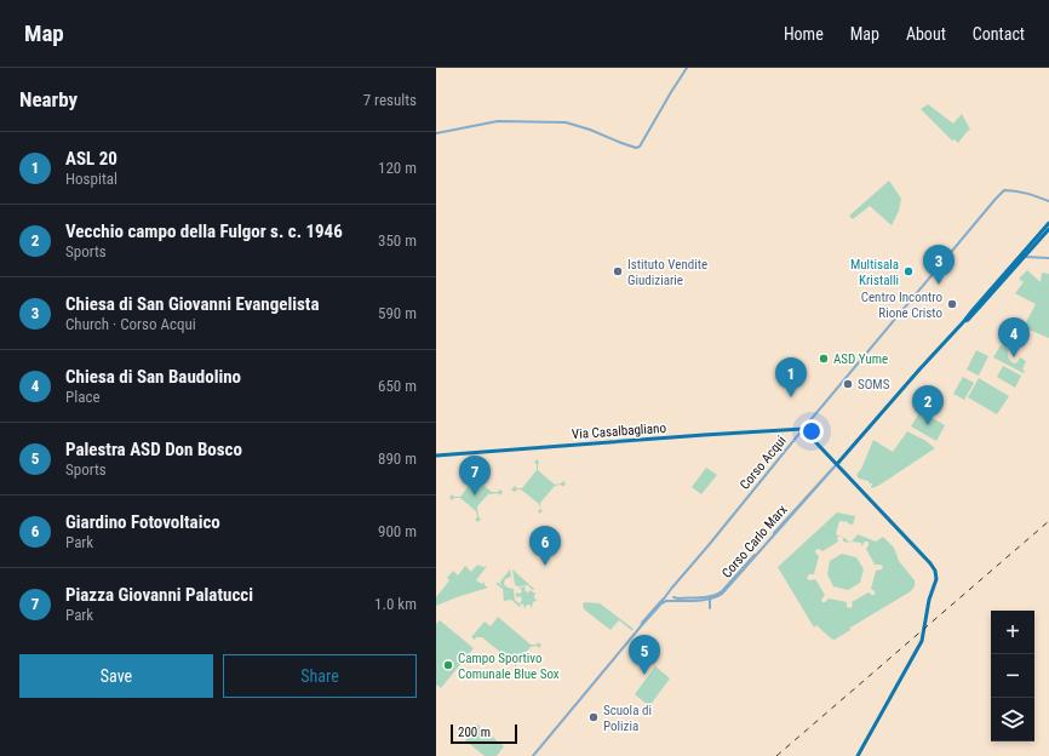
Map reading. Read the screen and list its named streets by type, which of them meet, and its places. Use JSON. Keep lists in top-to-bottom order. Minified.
{"streets":{"main road":["Via Casalbagliano","Corso Carlo Marx"],"street":["Corso Acqui"]},"crossings":[["Via Casalbagliano","Corso Acqui"]],"places":["Istituto Vendite Giudiziarie","Multisala Kristalli","Centro Incontro Rione Cristo","ASD Yume","SOMS","Campo Sportivo Comunale Blue Sox","Scuola di Polizia"],"scale_bar":"200 m","page":{"header":"Map","nav":["Home","Map","About","Contact"],"heading":["Nearby","7 results"],"list":[{"mark":"1","name":"ASL 20","note":"Hospital","value":"120 m"},{"mark":"2","name":"Vecchio campo della Fulgor s. c. 1946","note":"Sports","value":"350 m"},{"mark":"3","name":"Chiesa di San Giovanni Evangelista","note":"Church · Corso Acqui","value":"590 m"},{"mark":"4","name":"Chiesa di San Baudolino","note":"Place","value":"650 m"},{"mark":"5","name":"Palestra ASD Don Bosco","note":"Sports","value":"890 m"},{"mark":"6","name":"Giardino Fotovoltaico","note":"Park","value":"900 m"},{"mark":"7","name":"Piazza Giovanni Palatucci","note":"Park","value":"1.0 km"}],"pins":["3","4","1","2","7","6","5"],"map_buttons":["+","−"],"buttons":["Save","Share"],"scale":"200 m"}}
